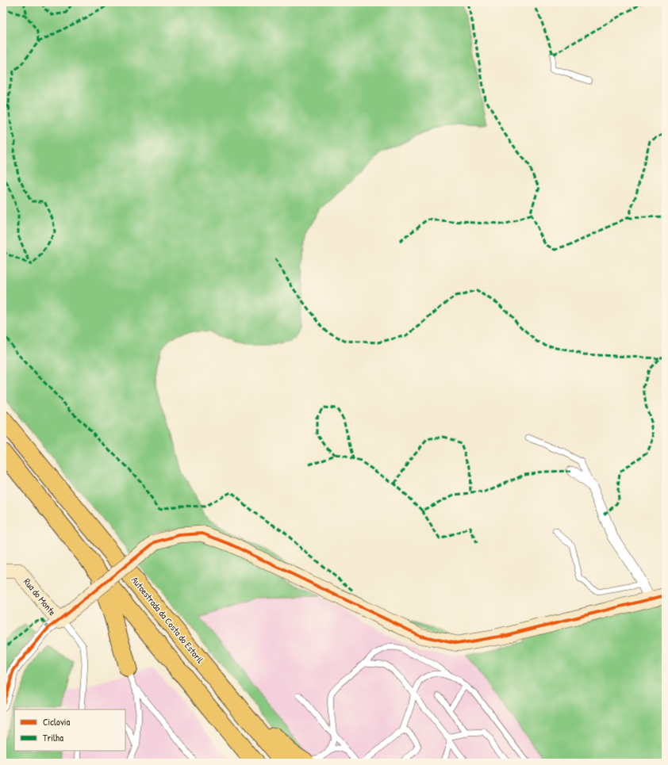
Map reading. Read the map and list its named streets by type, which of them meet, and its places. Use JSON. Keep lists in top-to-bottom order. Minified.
{"streets":{"highway":["Autoestrada da Costa do Estoril"],"street":["Rua do Monte"]},"legend":["Ciclovia","Trilha"]}
